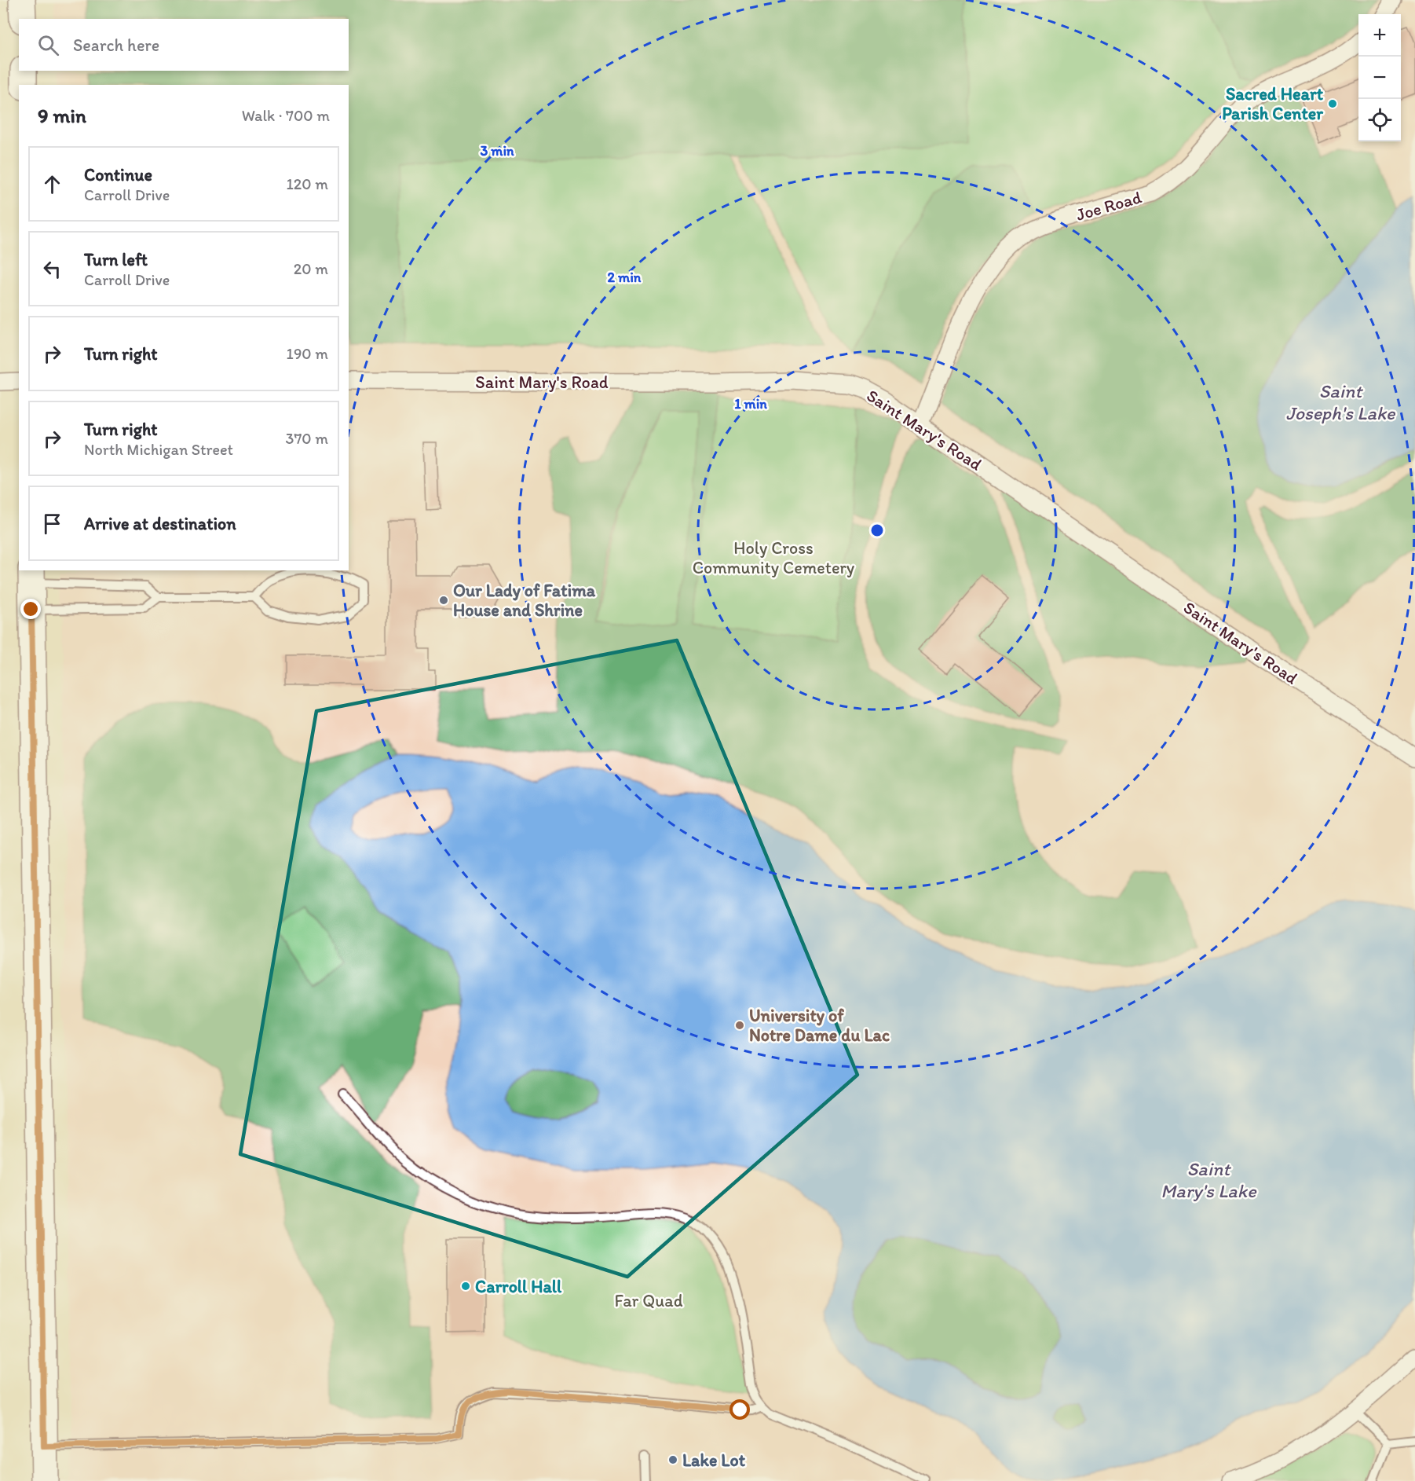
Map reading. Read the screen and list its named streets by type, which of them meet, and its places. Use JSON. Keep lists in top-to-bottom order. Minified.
{"streets":{"street":["Joe Road","Saint Mary's Road"]},"crossings":[["Joe Road","Saint Mary's Road"]],"water":["Saint Joseph's Lake","Saint Mary's Lake"],"parks":["Holy Cross Community Cemetery","Far Quad"],"places":["Sacred Heart Parish Center","Our Lady of Fatima House and Shrine","University of Notre Dame du Lac","Carroll Hall","Lake Lot"],"page":{"map_buttons":["+","−"],"search":"Search here","heading":["9 min","Walk · 700 m"],"list":[["Continue","Carroll Drive","120 m"],["Turn left","Carroll Drive","20 m"],["Turn right","190 m"],["Turn right","North Michigan Street","370 m"],"Arrive at destination"]},"rings":["3 min","2 min","1 min"]}
